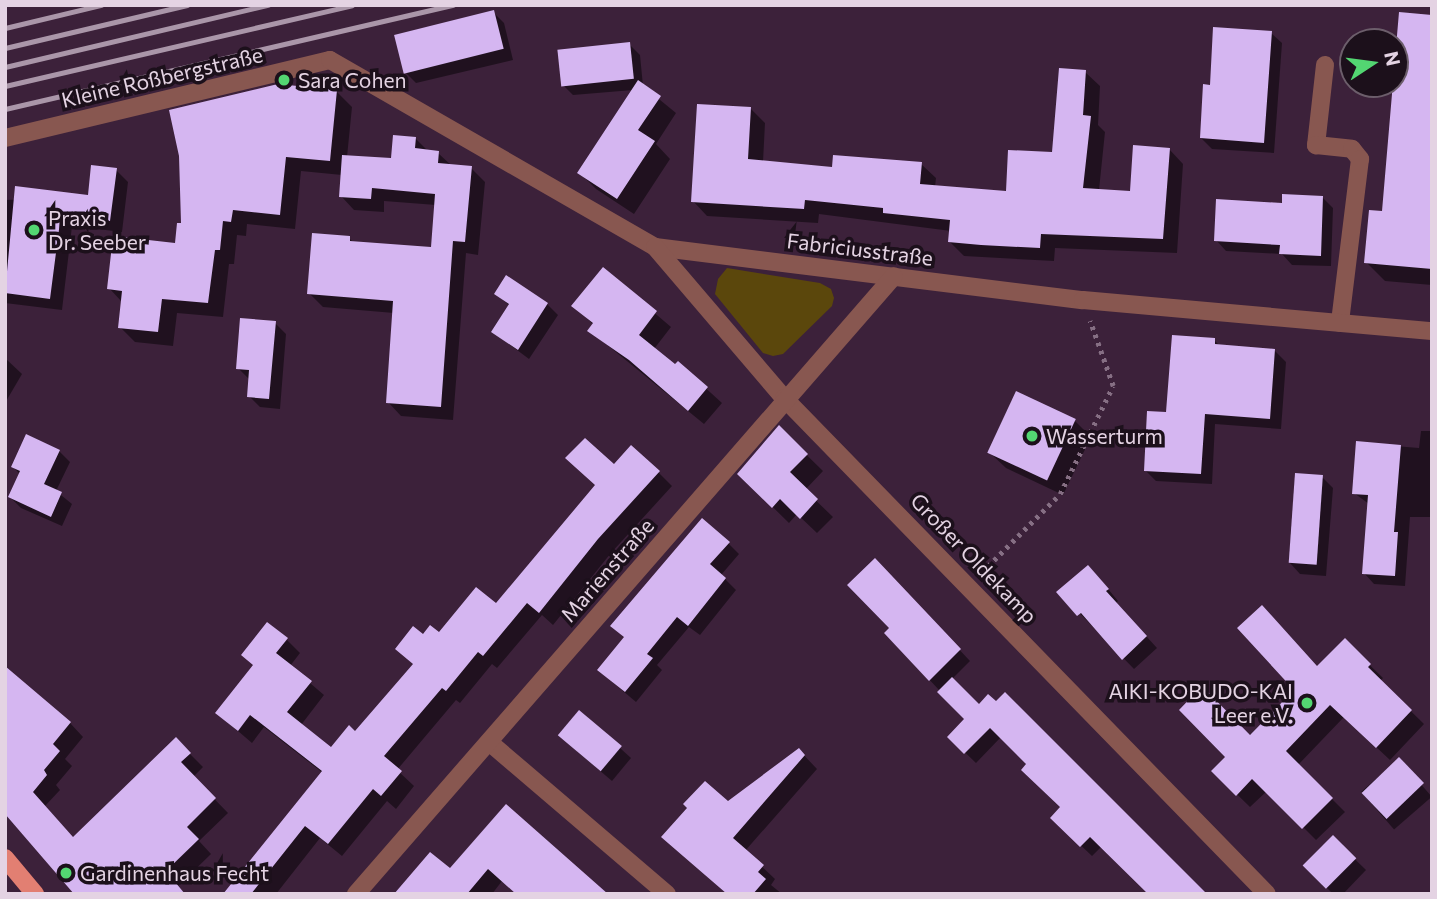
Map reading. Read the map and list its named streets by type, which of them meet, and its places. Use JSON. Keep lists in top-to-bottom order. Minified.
{"streets":{"street":["Kleine Roßbergstraße","Fabriciusstraße","Großer Oldekamp","Marienstraße"]},"crossings":[["Kleine Roßbergstraße","Fabriciusstraße"],["Fabriciusstraße","Großer Oldekamp"],["Fabriciusstraße","Marienstraße"],["Großer Oldekamp","Marienstraße"]],"places":["Sara Cohen","Praxis Dr. Seeber","Wasserturm","AIKI-KOBUDO-KAI Leer e.V.","Gardinenhaus Fecht"],"north":"right"}
